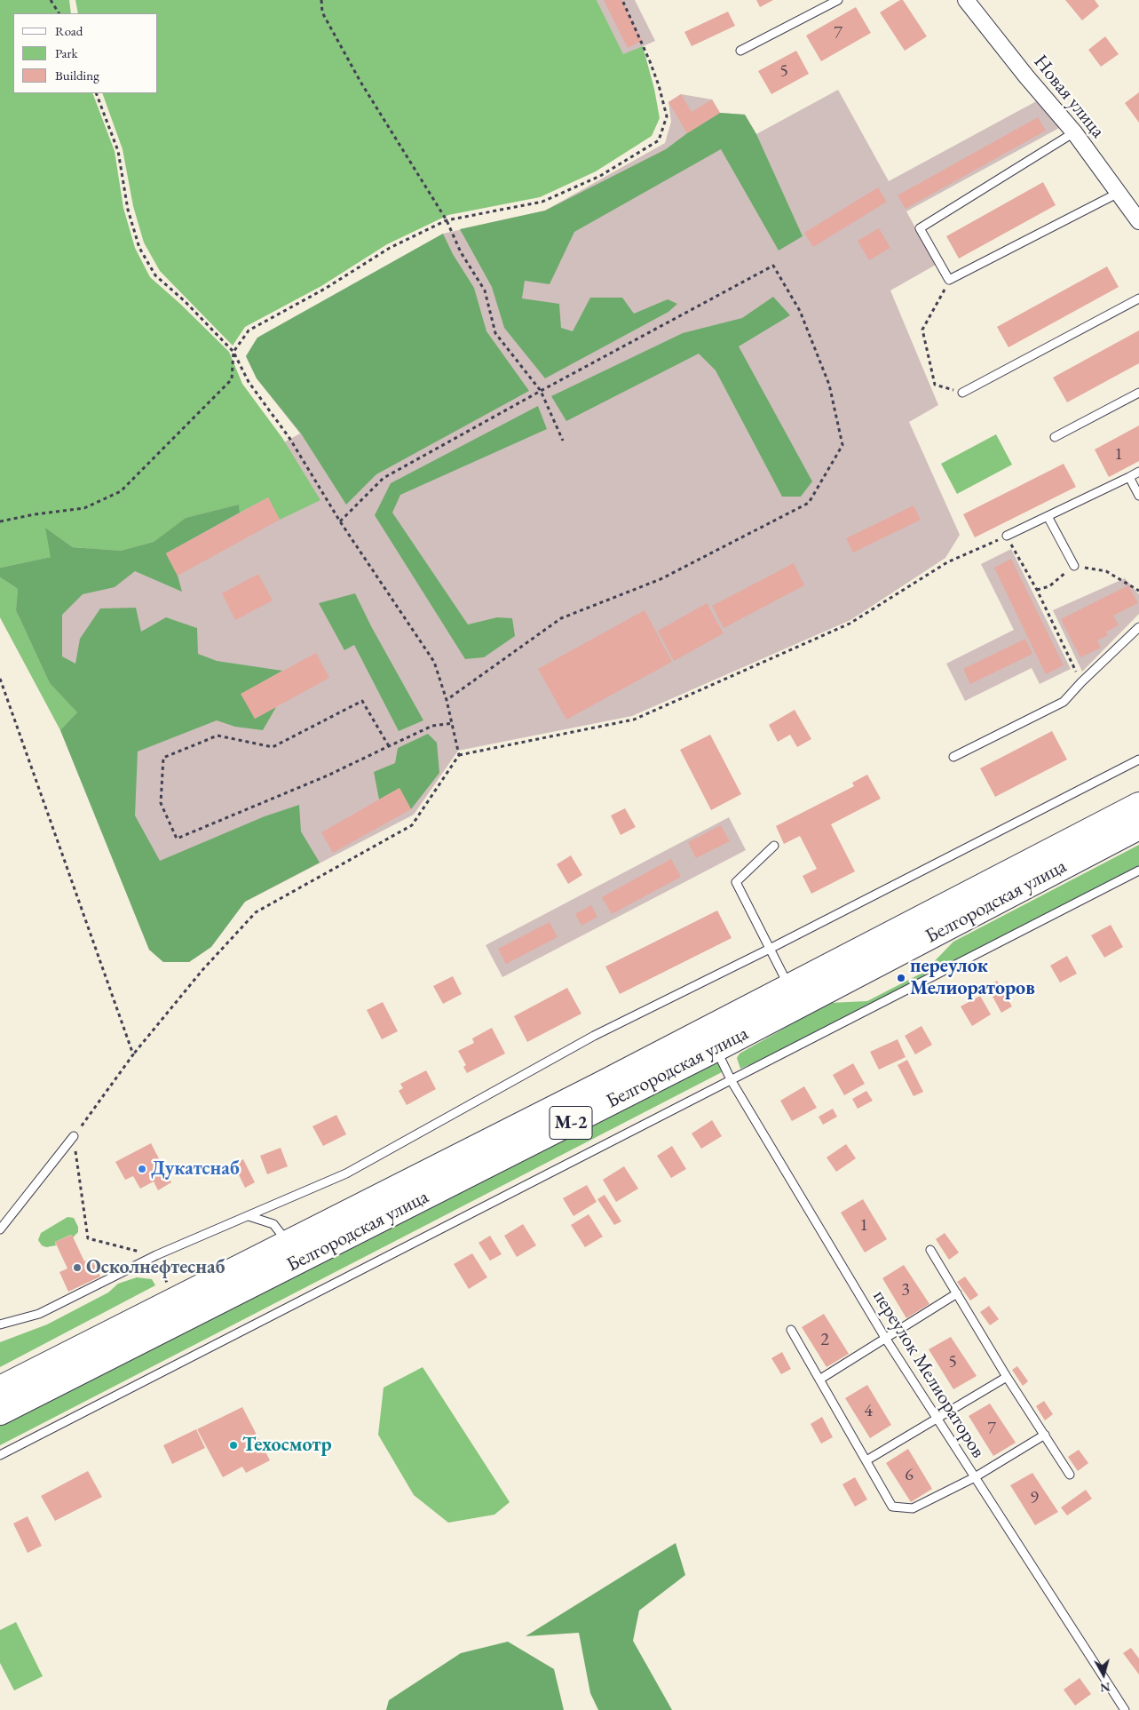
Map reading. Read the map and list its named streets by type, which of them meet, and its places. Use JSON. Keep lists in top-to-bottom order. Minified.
{"streets":{"main road":["Белгородская улица","М-2"],"street":["Новая улица"],"lane":["переулок Мелиораторов"]},"crossings":[["Белгородская улица","переулок Мелиораторов"]],"places":["переулок Мелиораторов","Дукатснаб","Осколнефтеснаб","Техосмотр"],"house_numbers":["7","5","1","1","3","2","5","4","7","6","9"],"legend":["Road","Park","Building"],"north":"bottom"}
